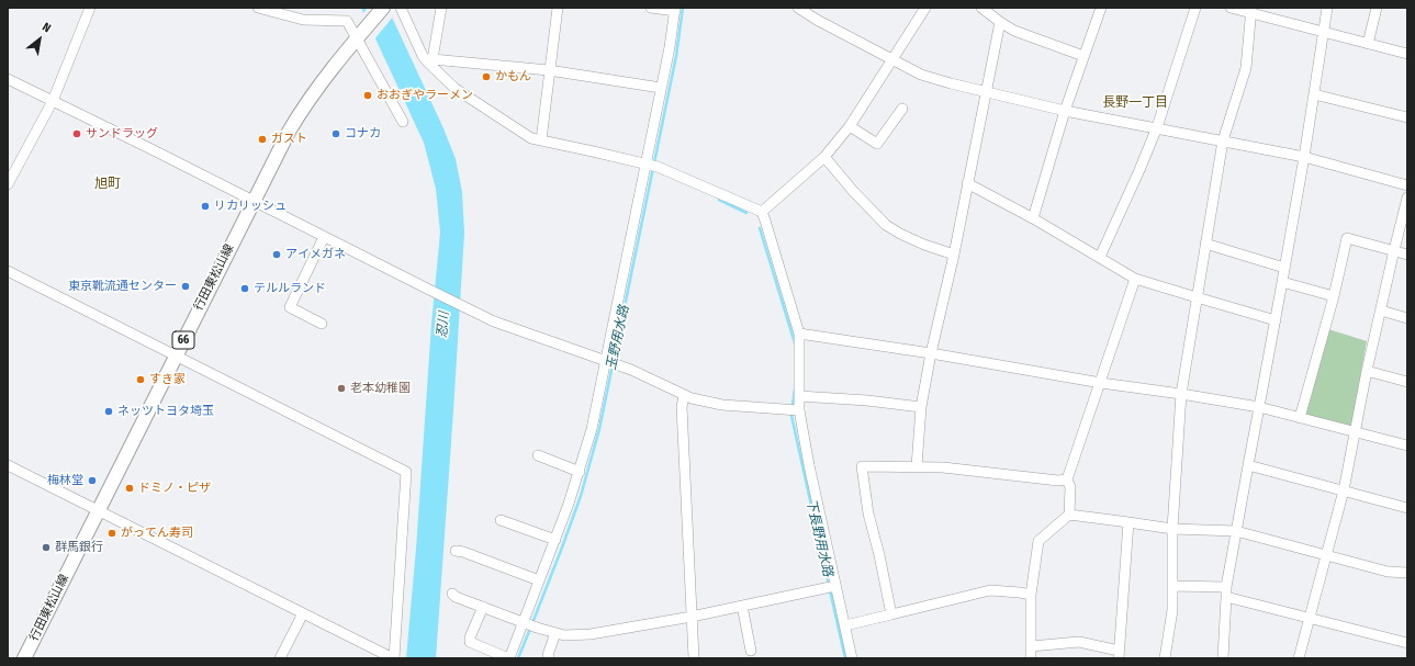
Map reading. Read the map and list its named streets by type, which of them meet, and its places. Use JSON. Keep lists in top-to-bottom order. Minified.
{"streets":{"main road":["行田東松山線","66"]},"districts":["長野一丁目","旭町"],"water":["忍川","玉野用水路","下長野用水路"],"places":["かもん","おおぎやラーメン","サンドラッグ","コナカ","ガスト","リカリッシュ","アイメガネ","東京靴流通センター","テルルランド","すき家","老本幼稚園","ネッツトヨタ埼玉","梅林堂","ドミノ・ピザ","がってん寿司","群馬銀行"],"north":"top right"}
